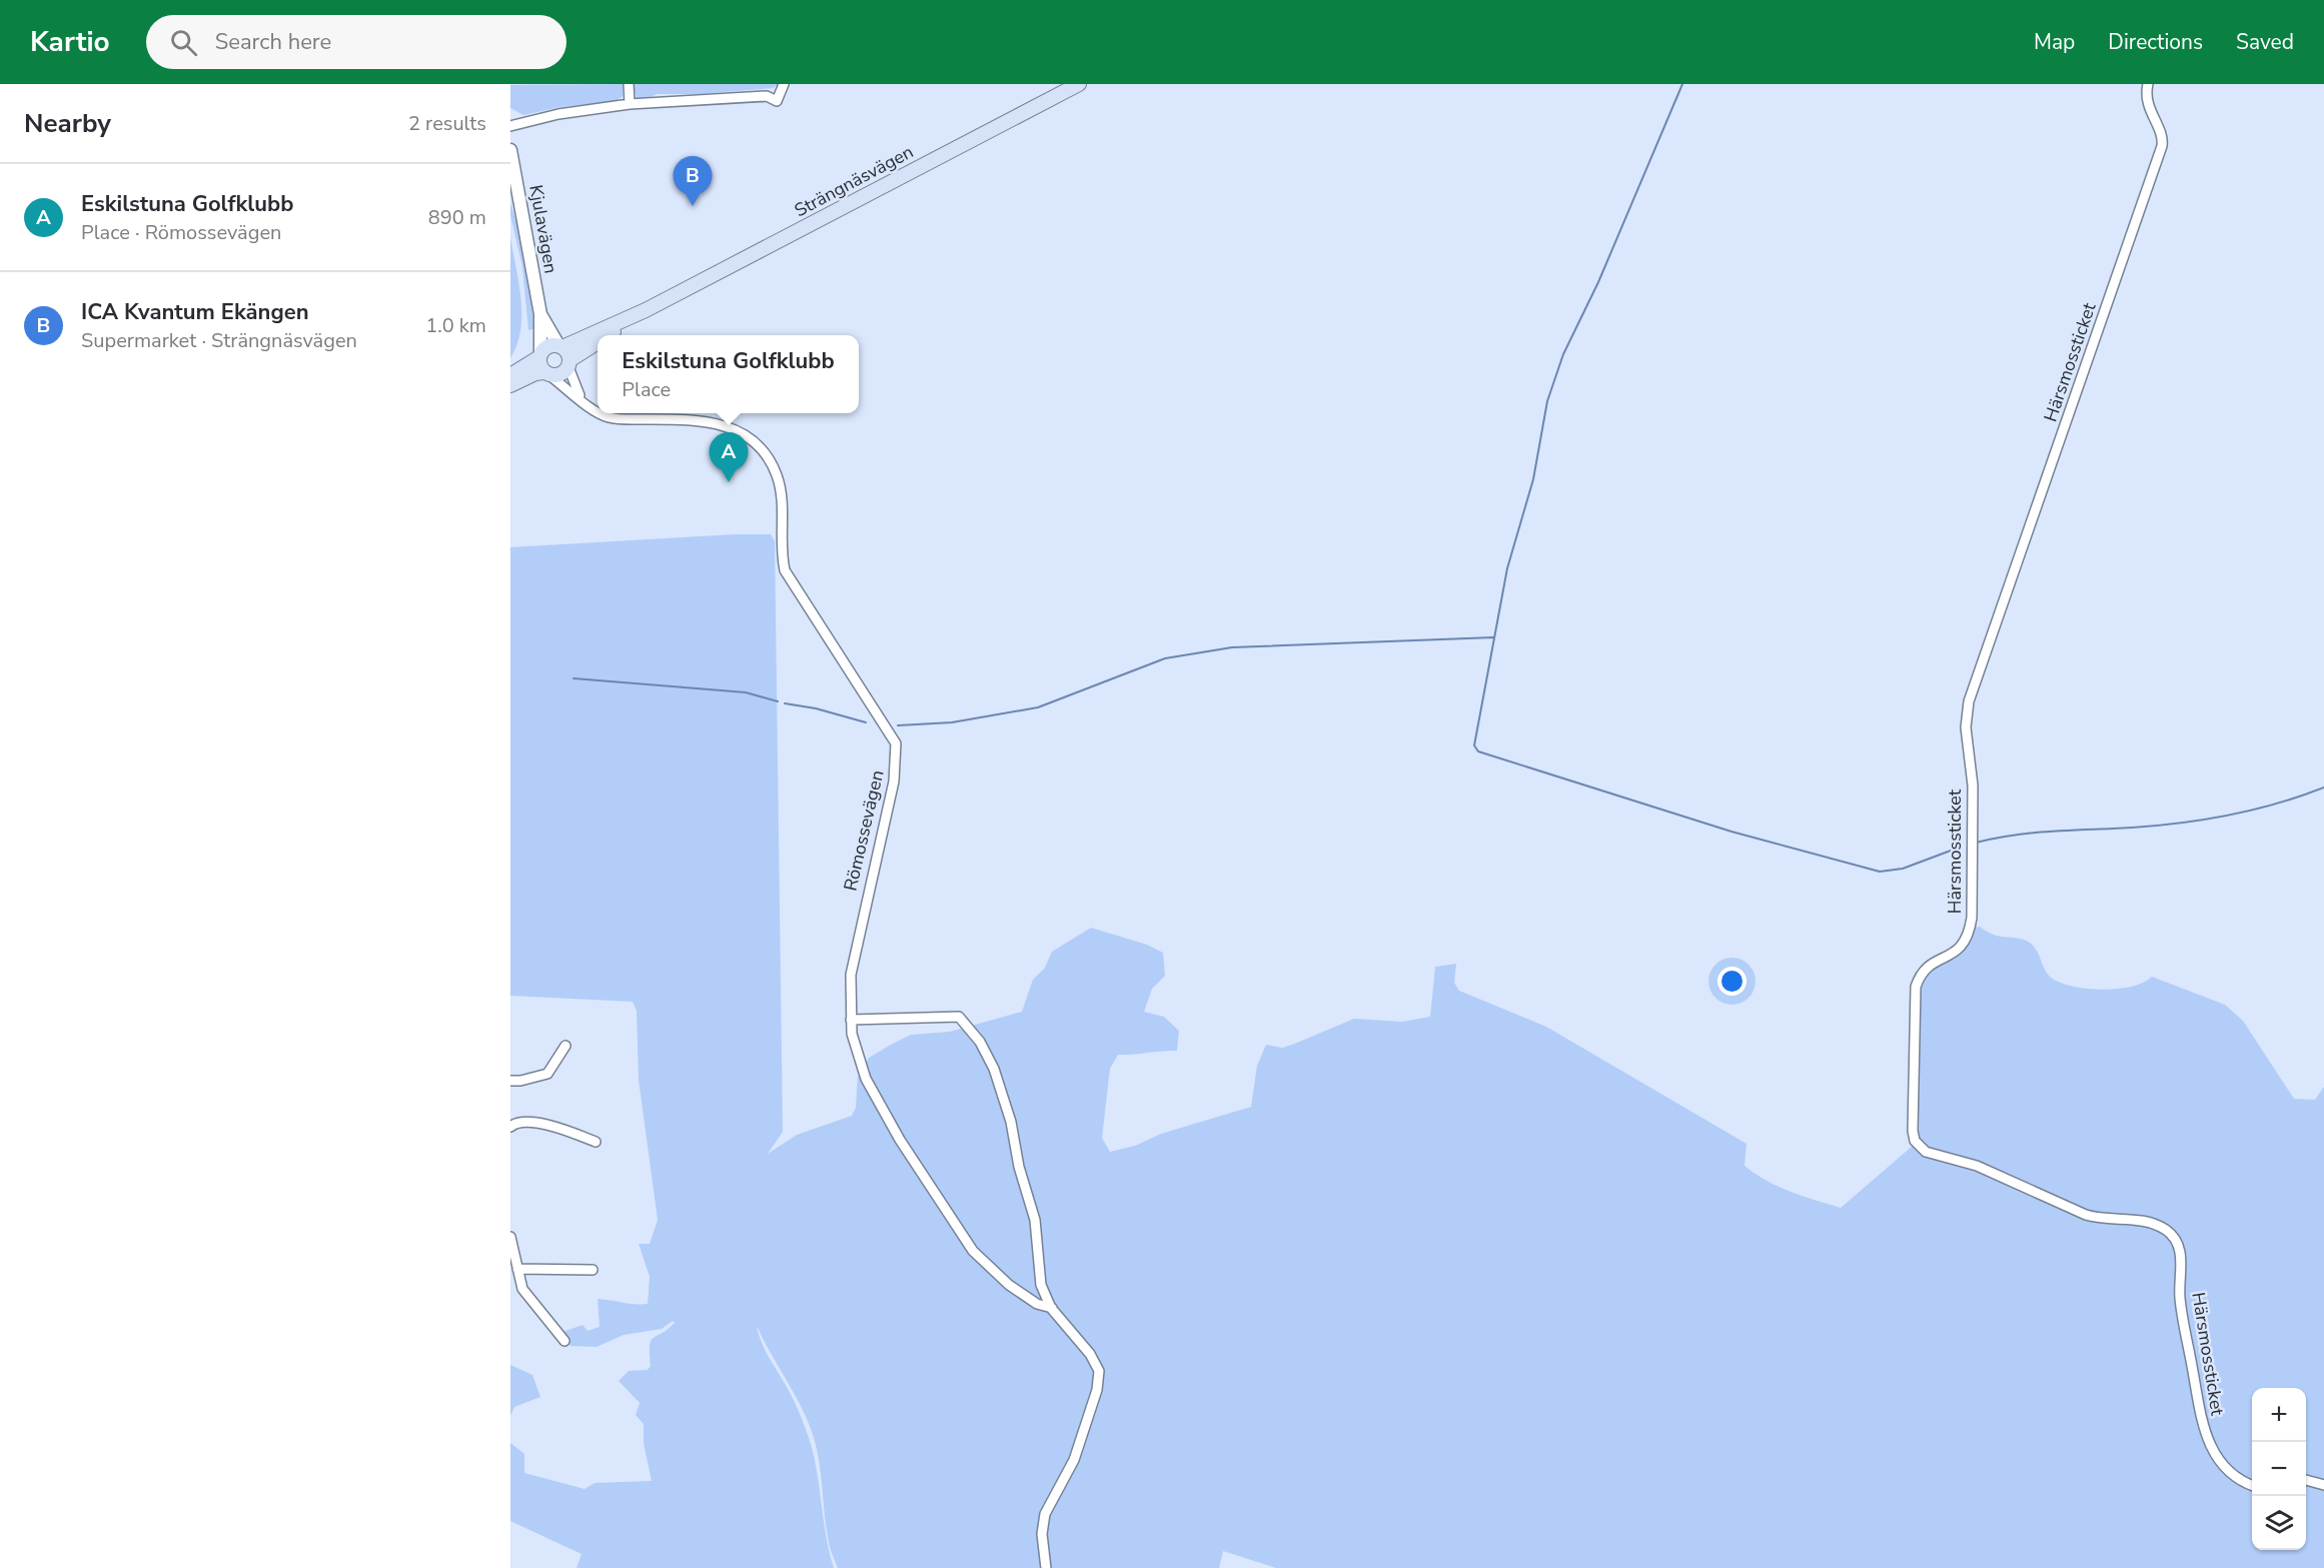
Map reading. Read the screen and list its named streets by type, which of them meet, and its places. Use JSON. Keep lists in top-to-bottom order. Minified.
{"streets":{"main road":["Strängnäsvägen"],"street":["Kjulavägen","Härsmossticket","Römossevägen"]},"crossings":[["Strängnäsvägen","Kjulavägen"],["Strängnäsvägen","Römossevägen"],["Kjulavägen","Römossevägen"]],"page":{"header":"Kartio","search":"Search here","nav":["Map","Directions","Saved"],"heading":["Nearby","2 results"],"pins":["B","A"],"list":[{"mark":"A","name":"Eskilstuna Golfklubb","note":"Place · Römossevägen","value":"890 m"},{"mark":"B","name":"ICA Kvantum Ekängen","note":"Supermarket · Strängnäsvägen","value":"1.0 km"}],"popup":["Eskilstuna Golfklubb","Place"],"map_buttons":["+","−"]}}
